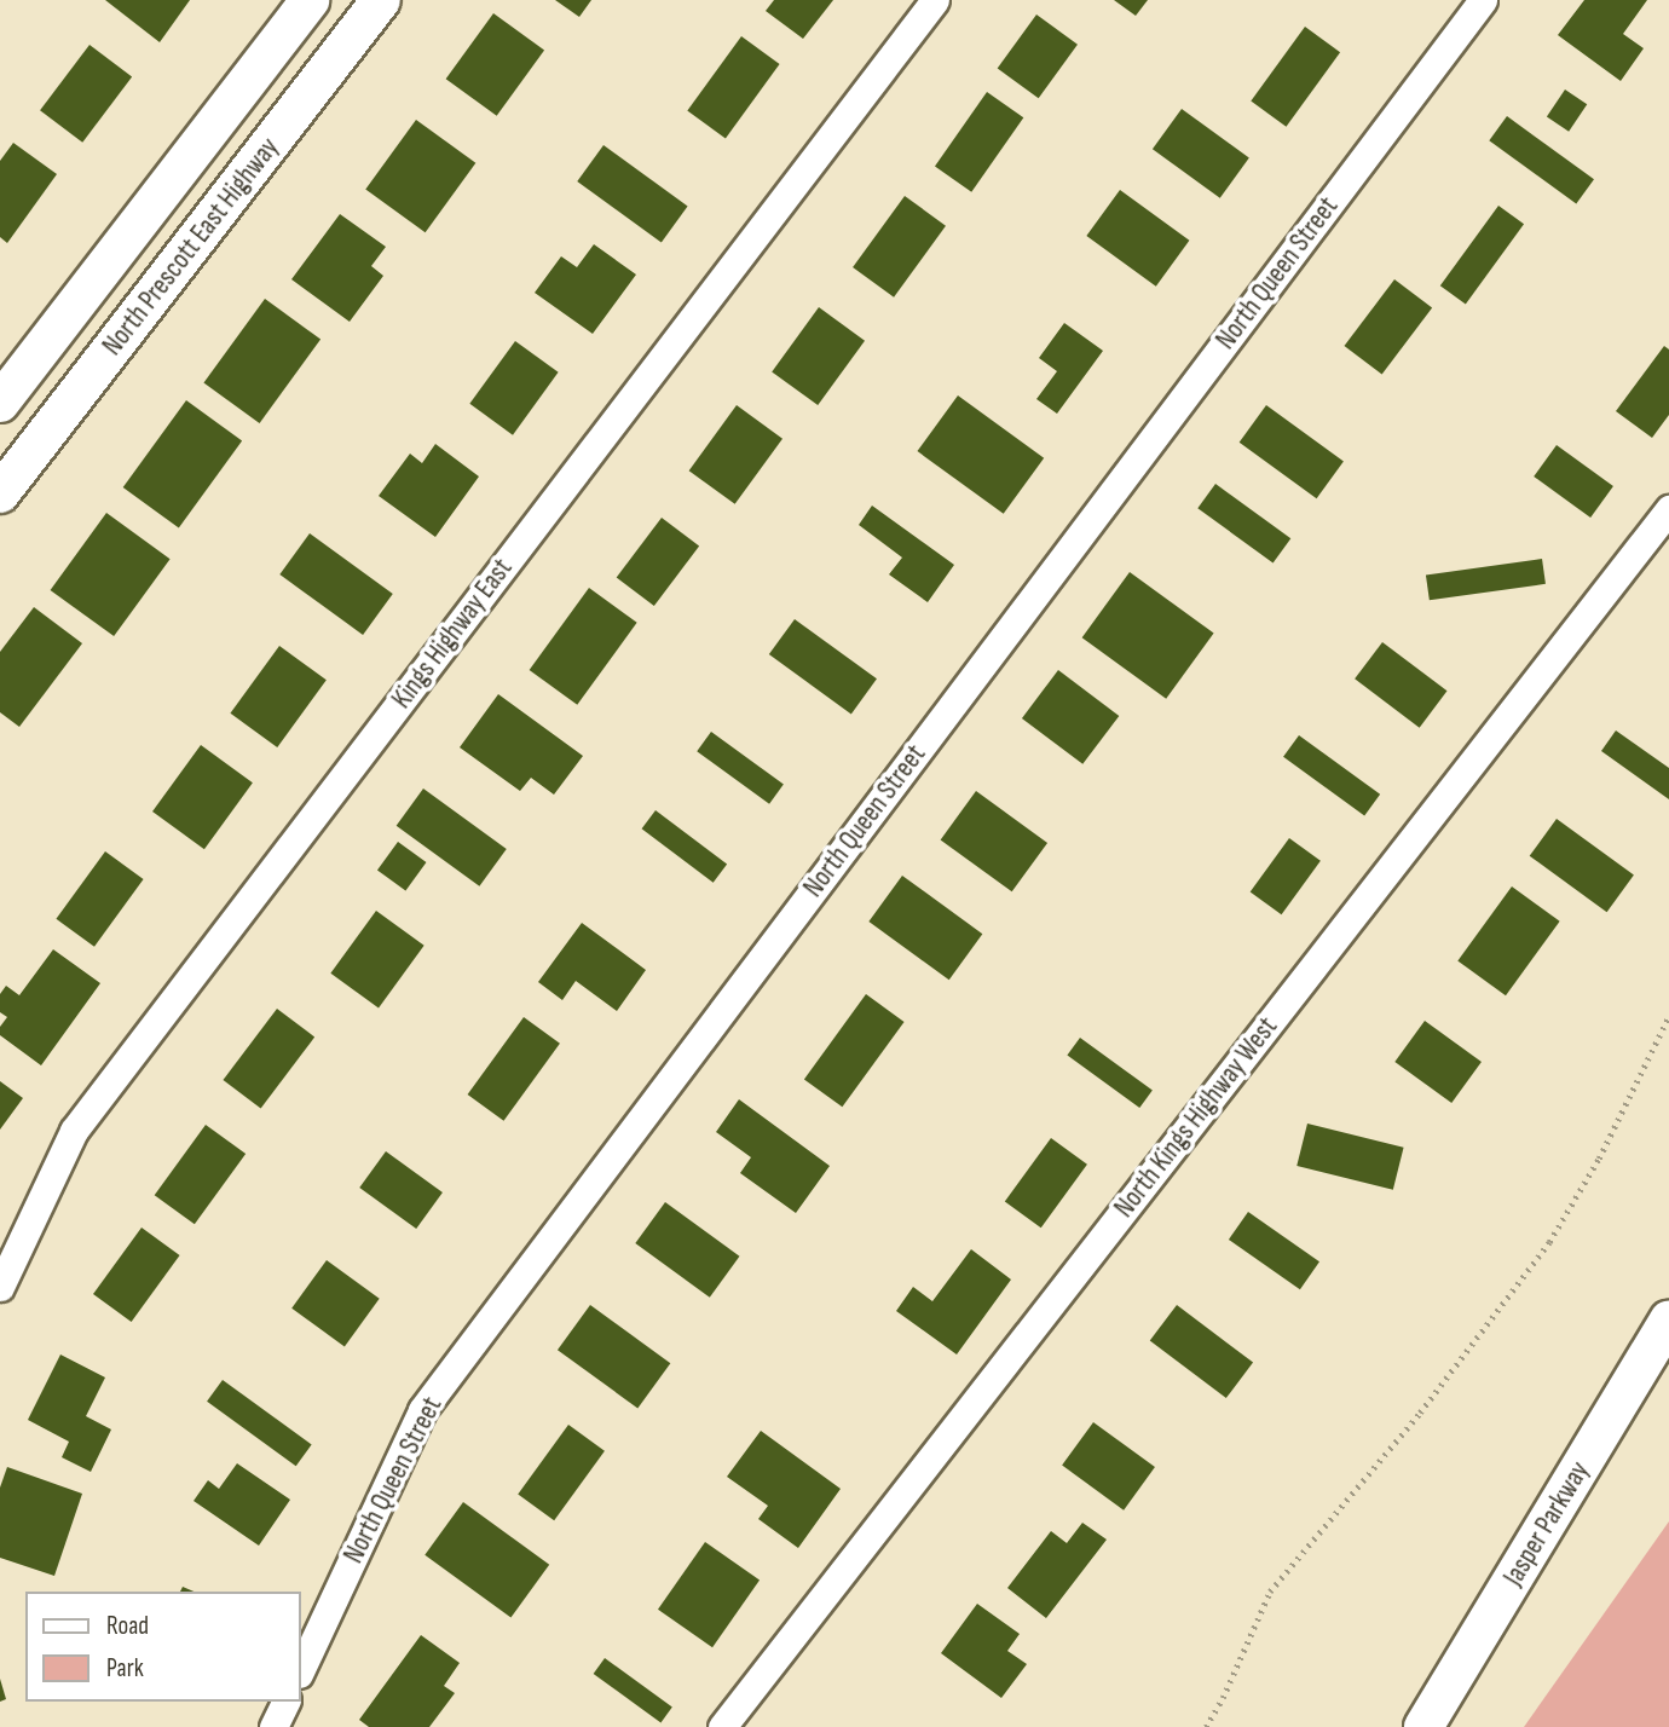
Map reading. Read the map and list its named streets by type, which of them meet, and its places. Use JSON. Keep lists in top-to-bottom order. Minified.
{"streets":{"street":["North Prescott East Highway","North Queen Street","Kings Highway East","North Kings Highway West","Jasper Parkway"]},"legend":["Road","Park"]}
